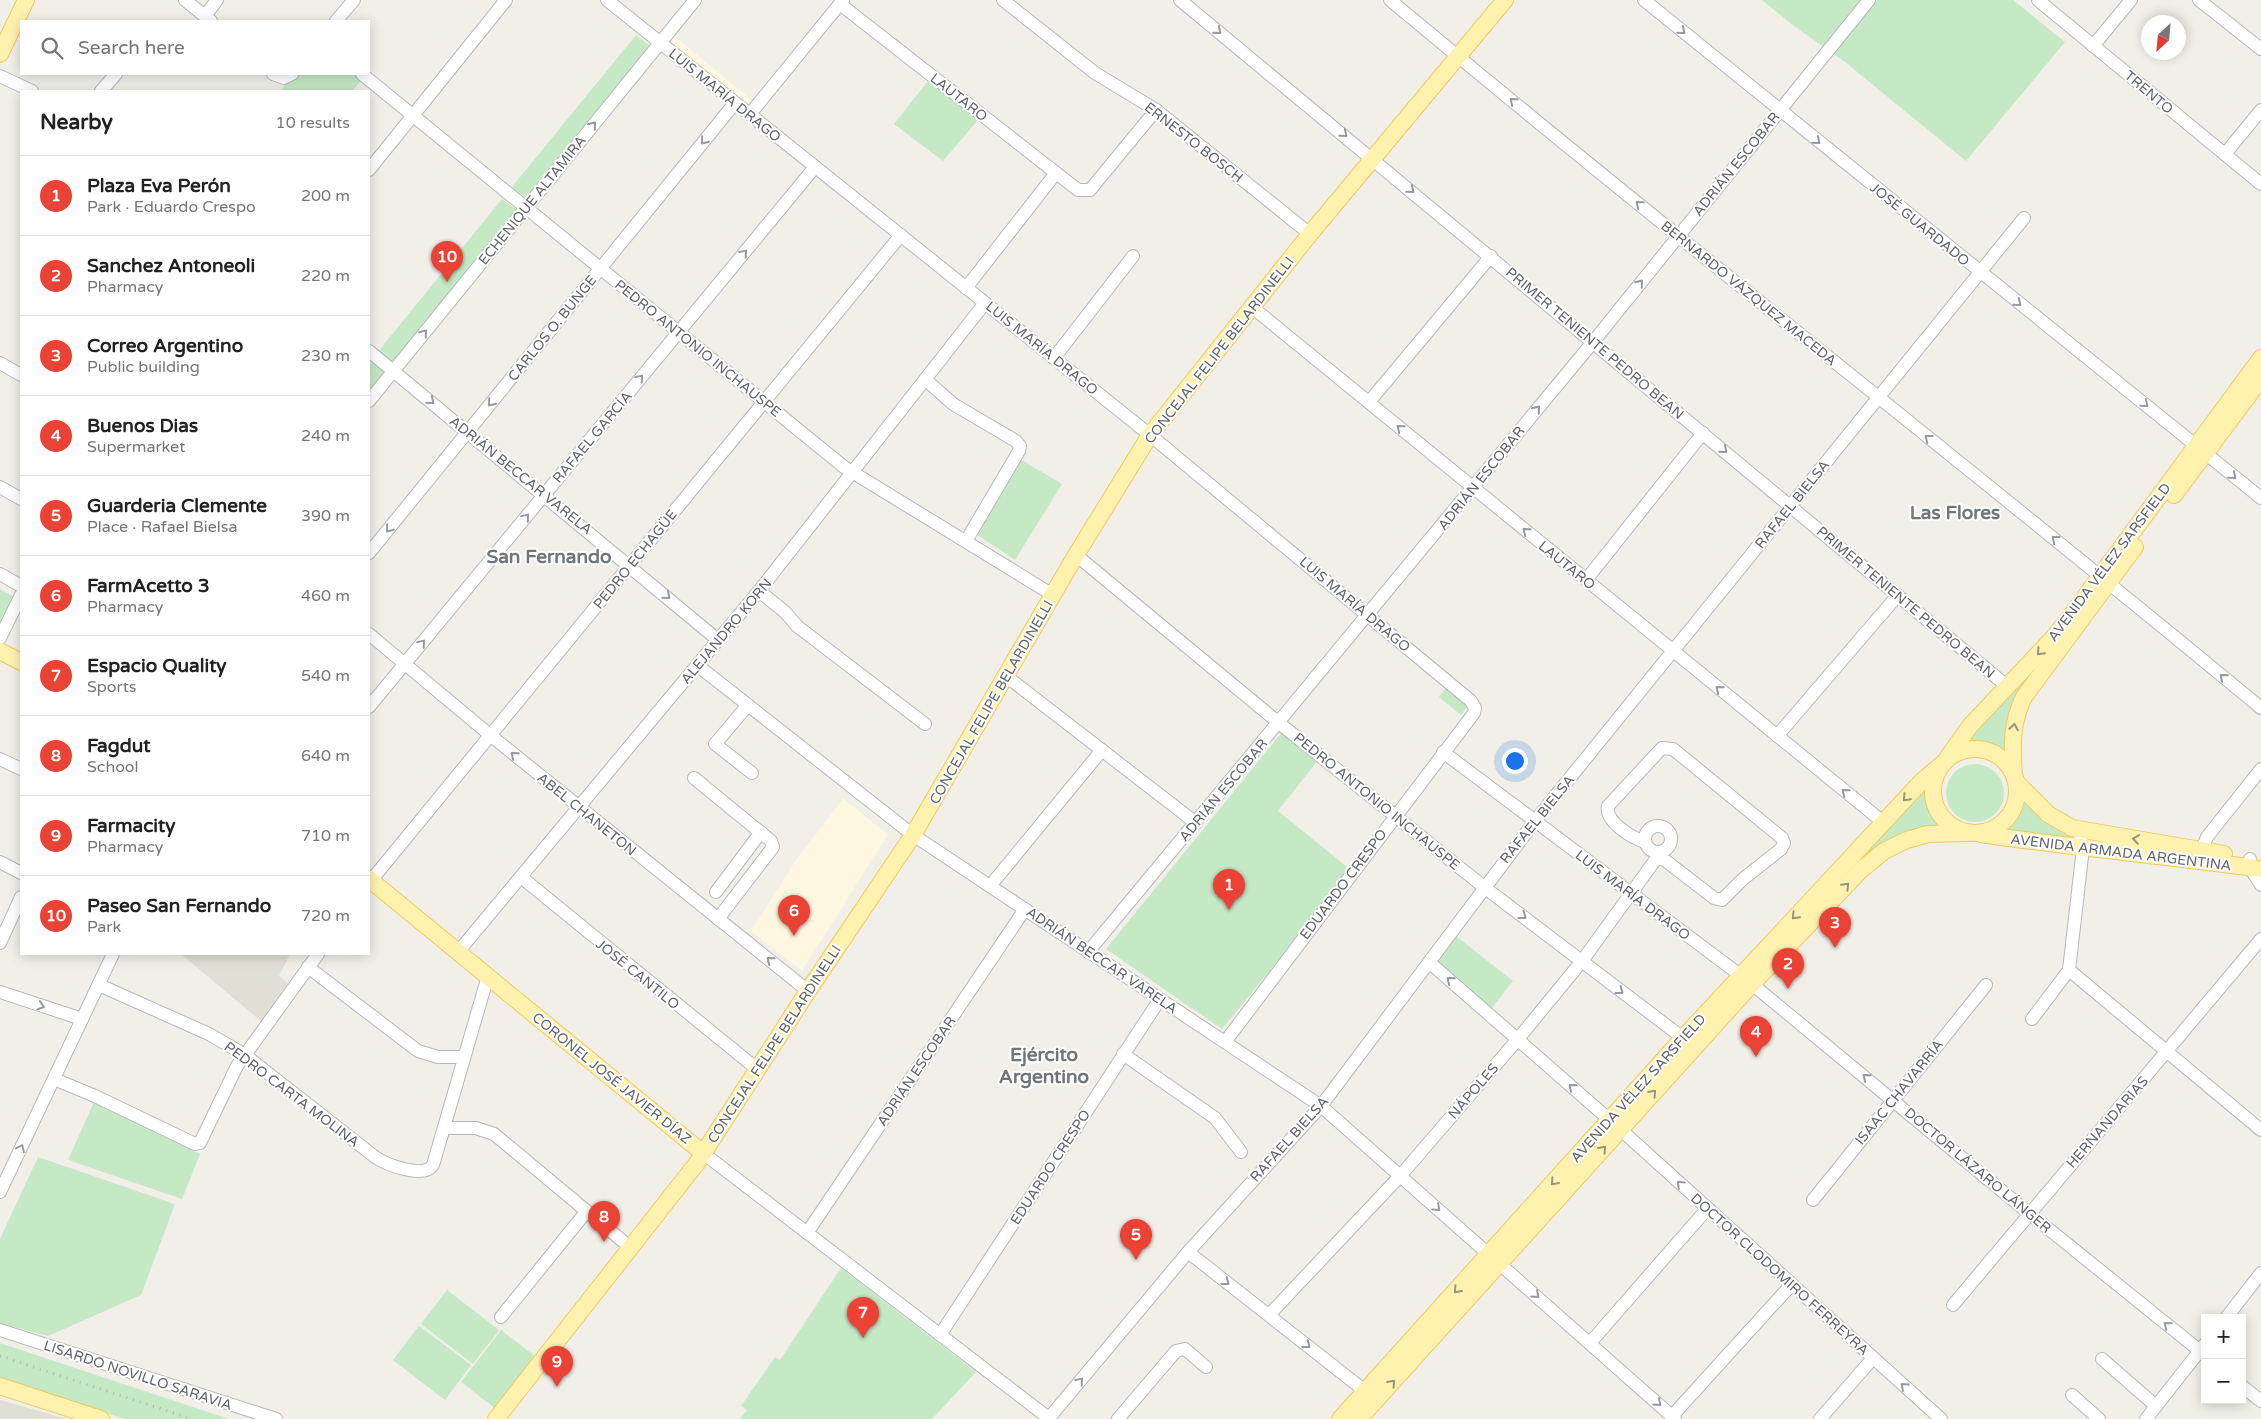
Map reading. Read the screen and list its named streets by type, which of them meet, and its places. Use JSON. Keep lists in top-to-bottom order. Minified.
{"streets":{"main road":["CONCEJAL FELIPE BELARDINELLI","AVENIDA VÉLEZ SARSFIELD","AVENIDA ARMADA ARGENTINA","CORONEL JOSÉ JAVIER DÍAZ"],"street":["TRENTO","LUIS MARÍA DRAGO","LAUTARO","ERNESTO BOSCH","ADRIÁN ESCOBAR","ECHENIQUE ALTAMIRA","JOSÉ GUARDADO","BERNARDO VÁZQUEZ MACEDA","CARLOS O. BUNGE","PRIMER TENIENTE PEDRO BEAN","PEDRO ANTONIO INCHAUSPE","RAFAEL GARCÍA","ADRIÁN BECCAR VARELA","RAFAEL BIELSA","PEDRO ECHAGÜE","ALEJANDRO KORN","ABEL CHANETON","EDUARDO CRESPO","JOSÉ CANTILO","NÁPOLES","ISAAC CHAVARRÍA","PEDRO CARTA MOLINA","HERNANDARIAS","DOCTOR LÁZARO LÁNGER","DOCTOR CLODOMIRO FERREYRA","LISARDO NOVILLO SARAVIA"]},"crossings":[["LUIS MARÍA DRAGO","ADRIÁN ESCOBAR"],["LUIS MARÍA DRAGO","ECHENIQUE ALTAMIRA"],["LUIS MARÍA DRAGO","CARLOS O. BUNGE"],["LUIS MARÍA DRAGO","CONCEJAL FELIPE BELARDINELLI"],["LUIS MARÍA DRAGO","RAFAEL GARCÍA"],["LUIS MARÍA DRAGO","RAFAEL BIELSA"],["LUIS MARÍA DRAGO","PEDRO ECHAGÜE"],["LUIS MARÍA DRAGO","AVENIDA VÉLEZ SARSFIELD"],["LUIS MARÍA DRAGO","ALEJANDRO KORN"],["LUIS MARÍA DRAGO","EDUARDO CRESPO"],["LUIS MARÍA DRAGO","NÁPOLES"],["LUIS MARÍA DRAGO","DOCTOR LÁZARO LÁNGER"],["LAUTARO","ERNESTO BOSCH"],["LAUTARO","ADRIÁN ESCOBAR"],["LAUTARO","CONCEJAL FELIPE BELARDINELLI"],["LAUTARO","RAFAEL BIELSA"],["LAUTARO","AVENIDA VÉLEZ SARSFIELD"],["ERNESTO BOSCH","CONCEJAL FELIPE BELARDINELLI"],["ADRIÁN ESCOBAR","JOSÉ GUARDADO"],["ADRIÁN ESCOBAR","BERNARDO VÁZQUEZ MACEDA"],["ADRIÁN ESCOBAR","PRIMER TENIENTE PEDRO BEAN"],["ADRIÁN ESCOBAR","PEDRO ANTONIO INCHAUSPE"],["ADRIÁN ESCOBAR","ADRIÁN BECCAR VARELA"],["ADRIÁN ESCOBAR","CORONEL JOSÉ JAVIER DÍAZ"],["ECHENIQUE ALTAMIRA","PEDRO ANTONIO INCHAUSPE"],["ECHENIQUE ALTAMIRA","ADRIÁN BECCAR VARELA"],["JOSÉ GUARDADO","RAFAEL BIELSA"],["JOSÉ GUARDADO","AVENIDA VÉLEZ SARSFIELD"],["BERNARDO VÁZQUEZ MACEDA","CONCEJAL FELIPE BELARDINELLI"],["BERNARDO VÁZQUEZ MACEDA","RAFAEL BIELSA"],["BERNARDO VÁZQUEZ MACEDA","AVENIDA VÉLEZ SARSFIELD"],["CARLOS O. BUNGE","PEDRO ANTONIO INCHAUSPE"],["CARLOS O. BUNGE","ADRIÁN BECCAR VARELA"],["PRIMER TENIENTE PEDRO BEAN","CONCEJAL FELIPE BELARDINELLI"],["PRIMER TENIENTE PEDRO BEAN","RAFAEL BIELSA"],["PRIMER TENIENTE PEDRO BEAN","AVENIDA VÉLEZ SARSFIELD"],["PEDRO ANTONIO INCHAUSPE","CONCEJAL FELIPE BELARDINELLI"],["PEDRO ANTONIO INCHAUSPE","RAFAEL GARCÍA"],["PEDRO ANTONIO INCHAUSPE","RAFAEL BIELSA"],["PEDRO ANTONIO INCHAUSPE","PEDRO ECHAGÜE"],["PEDRO ANTONIO INCHAUSPE","AVENIDA VÉLEZ SARSFIELD"],["PEDRO ANTONIO INCHAUSPE","ALEJANDRO KORN"],["PEDRO ANTONIO INCHAUSPE","EDUARDO CRESPO"],["PEDRO ANTONIO INCHAUSPE","NÁPOLES"],["CONCEJAL FELIPE BELARDINELLI","ADRIÁN BECCAR VARELA"],["CONCEJAL FELIPE BELARDINELLI","ABEL CHANETON"],["CONCEJAL FELIPE BELARDINELLI","JOSÉ CANTILO"],["CONCEJAL FELIPE BELARDINELLI","CORONEL JOSÉ JAVIER DÍAZ"],["RAFAEL GARCÍA","ADRIÁN BECCAR VARELA"],["RAFAEL GARCÍA","ABEL CHANETON"],["ADRIÁN BECCAR VARELA","RAFAEL BIELSA"],["ADRIÁN BECCAR VARELA","PEDRO ECHAGÜE"],["ADRIÁN BECCAR VARELA","AVENIDA VÉLEZ SARSFIELD"],["ADRIÁN BECCAR VARELA","ALEJANDRO KORN"],["ADRIÁN BECCAR VARELA","EDUARDO CRESPO"],["ADRIÁN BECCAR VARELA","NÁPOLES"],["RAFAEL BIELSA","CORONEL JOSÉ JAVIER DÍAZ"],["RAFAEL BIELSA","DOCTOR CLODOMIRO FERREYRA"],["PEDRO ECHAGÜE","ABEL CHANETON"],["AVENIDA VÉLEZ SARSFIELD","AVENIDA ARMADA ARGENTINA"],["AVENIDA VÉLEZ SARSFIELD","DOCTOR LÁZARO LÁNGER"],["AVENIDA VÉLEZ SARSFIELD","DOCTOR CLODOMIRO FERREYRA"],["ALEJANDRO KORN","ABEL CHANETON"],["ALEJANDRO KORN","JOSÉ CANTILO"],["ALEJANDRO KORN","CORONEL JOSÉ JAVIER DÍAZ"],["EDUARDO CRESPO","CORONEL JOSÉ JAVIER DÍAZ"],["NÁPOLES","DOCTOR CLODOMIRO FERREYRA"],["ISAAC CHAVARRÍA","DOCTOR LÁZARO LÁNGER"],["HERNANDARIAS","DOCTOR LÁZARO LÁNGER"]],"one_way":["LAUTARO","ECHENIQUE ALTAMIRA","JOSÉ GUARDADO","BERNARDO VÁZQUEZ MACEDA","CARLOS O. BUNGE","PRIMER TENIENTE PEDRO BEAN","RAFAEL GARCÍA","ABEL CHANETON","DOCTOR LÁZARO LÁNGER","DOCTOR CLODOMIRO FERREYRA"],"districts":["Las Flores","San Fernando","Ejército Argentino"],"north":"bottom left","page":{"search":"Search here","heading":["Nearby","10 results"],"list":[{"mark":"1","name":"Plaza Eva Perón","note":"Park · Eduardo Crespo","value":"200 m"},{"mark":"2","name":"Sanchez Antoneoli","note":"Pharmacy","value":"220 m"},{"mark":"3","name":"Correo Argentino","note":"Public building","value":"230 m"},{"mark":"4","name":"Buenos Dias","note":"Supermarket","value":"240 m"},{"mark":"5","name":"Guarderia Clemente","note":"Place · Rafael Bielsa","value":"390 m"},{"mark":"6","name":"FarmAcetto 3","note":"Pharmacy","value":"460 m"},{"mark":"7","name":"Espacio Quality","note":"Sports","value":"540 m"},{"mark":"8","name":"Fagdut","note":"School","value":"640 m"},{"mark":"9","name":"Farmacity","note":"Pharmacy","value":"710 m"},{"mark":"10","name":"Paseo San Fernando","note":"Park","value":"720 m"}],"pins":["10","1","6","3","2","4","8","5","7","9"],"map_buttons":["+","−"]}}
